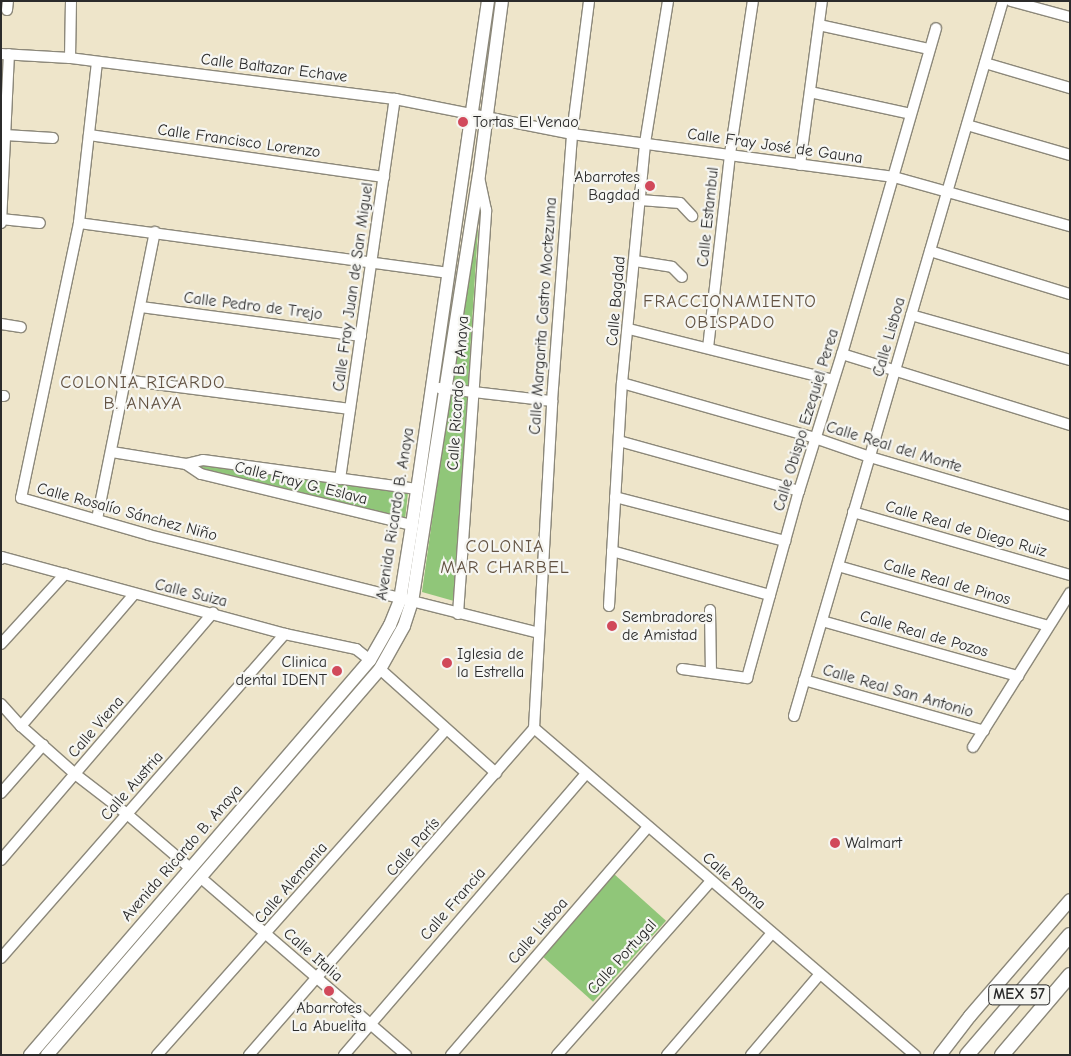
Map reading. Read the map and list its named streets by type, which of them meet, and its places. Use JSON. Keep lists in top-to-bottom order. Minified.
{"streets":{"highway":["MEX 57"],"main road":["Avenida Ricardo B. Anaya"],"street":["Calle Baltazar Echave","Calle Francisco Lorenzo","Calle Fray José de Gauna","Calle Estambul","Calle Fray Juan de San Miguel","Calle Bagdad","Calle Pedro de Trejo","Calle Margarita Castro Moctezuma","Calle Lisboa","Calle Ricardo B. Anaya","Calle Obispo Ezequiel Perea","Calle Real del Monte","Calle Fray G. Eslava","Calle Rosalío Sánchez Niño","Calle Real de Diego Ruiz","Calle Real de Pinos","Calle Suiza","Calle Real de Pozos","Calle Real San Antonio","Calle Viena","Calle Austria","Calle París","Calle Roma","Calle Alemania","Calle Francia","Calle Italia","Calle Portugal"]},"crossings":[["Calle Baltazar Echave","Calle Fray José de Gauna"],["Calle Baltazar Echave","Calle Fray Juan de San Miguel"],["Calle Baltazar Echave","Calle Rosalío Sánchez Niño"],["Calle Baltazar Echave","Avenida Ricardo B. Anaya"],["Calle Francisco Lorenzo","Calle Fray Juan de San Miguel"],["Calle Francisco Lorenzo","Calle Rosalío Sánchez Niño"],["Calle Fray José de Gauna","Calle Estambul"],["Calle Fray José de Gauna","Calle Bagdad"],["Calle Fray José de Gauna","Calle Margarita Castro Moctezuma"],["Calle Fray José de Gauna","Calle Lisboa"],["Calle Fray José de Gauna","Calle Obispo Ezequiel Perea"],["Calle Fray José de Gauna","Avenida Ricardo B. Anaya"],["Calle Fray Juan de San Miguel","Calle Pedro de Trejo"],["Calle Fray Juan de San Miguel","Calle Fray G. Eslava"],["Calle Bagdad","Calle Real del Monte"],["Calle Margarita Castro Moctezuma","Calle Rosalío Sánchez Niño"],["Calle Lisboa","Calle Real del Monte"],["Calle Lisboa","Calle Real de Diego Ruiz"],["Calle Lisboa","Calle Real de Pinos"],["Calle Lisboa","Calle Real de Pozos"],["Calle Lisboa","Calle Real San Antonio"],["Calle Lisboa","Calle Roma"],["Calle Ricardo B. Anaya","Calle Rosalío Sánchez Niño"],["Calle Ricardo B. Anaya","Avenida Ricardo B. Anaya"],["Calle Obispo Ezequiel Perea","Calle Real del Monte"],["Calle Fray G. Eslava","Avenida Ricardo B. Anaya"],["Calle Rosalío Sánchez Niño","Avenida Ricardo B. Anaya"],["Avenida Ricardo B. Anaya","Calle Suiza"],["Avenida Ricardo B. Anaya","Calle Italia"],["Calle Suiza","Calle Viena"],["Calle Suiza","Calle Austria"],["Calle París","Calle Roma"],["Calle París","Calle Italia"],["Calle Roma","Calle Francia"],["Calle Roma","Calle Portugal"],["Calle Alemania","Calle Italia"],["Calle Francia","Calle Italia"]],"districts":["FRACCIONAMIENTO OBISPADO","COLONIA RICARDO B. ANAYA","COLONIA MAR CHARBEL"],"places":["Tortas El Venao","Abarrotes Bagdad","Sembradores de Amistad","Iglesia de la Estrella","Clinica dental IDENT","Walmart","Abarrotes La Abuelita"]}
